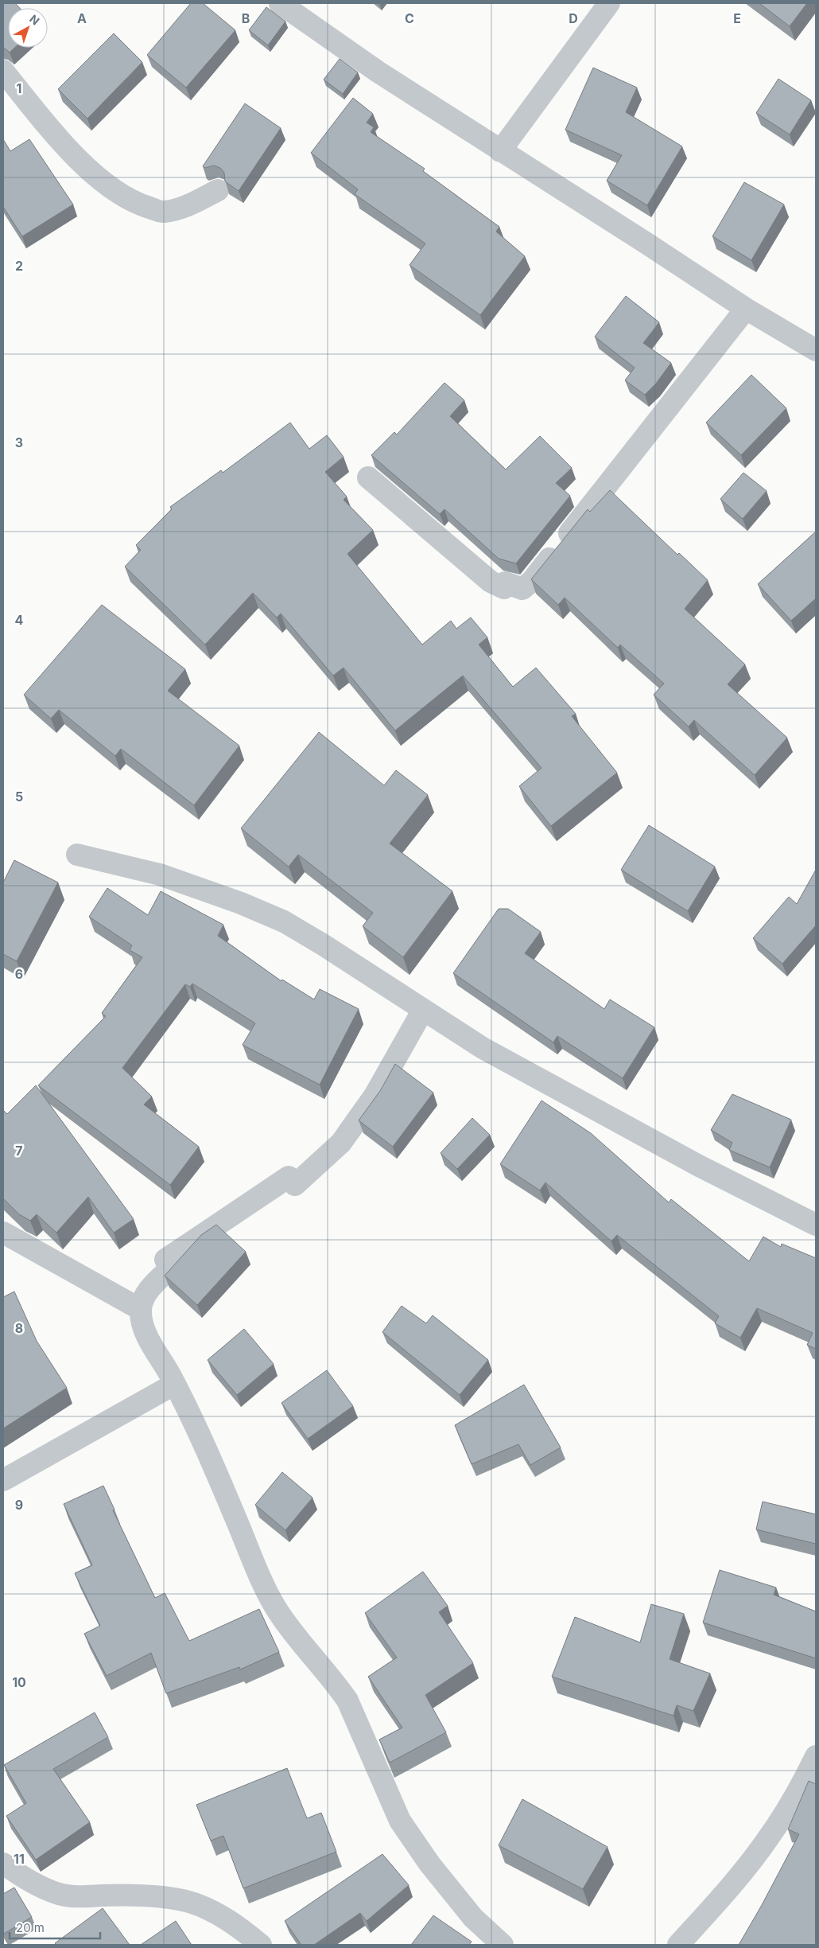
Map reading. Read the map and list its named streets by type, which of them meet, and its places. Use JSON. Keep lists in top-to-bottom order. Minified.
{"scale_bar":"20 m","north":"top right","grid":{"columns":["A","B","C","D","E"],"rows":["1","2","3","4","5","6","7","8","9","10","11"]}}
